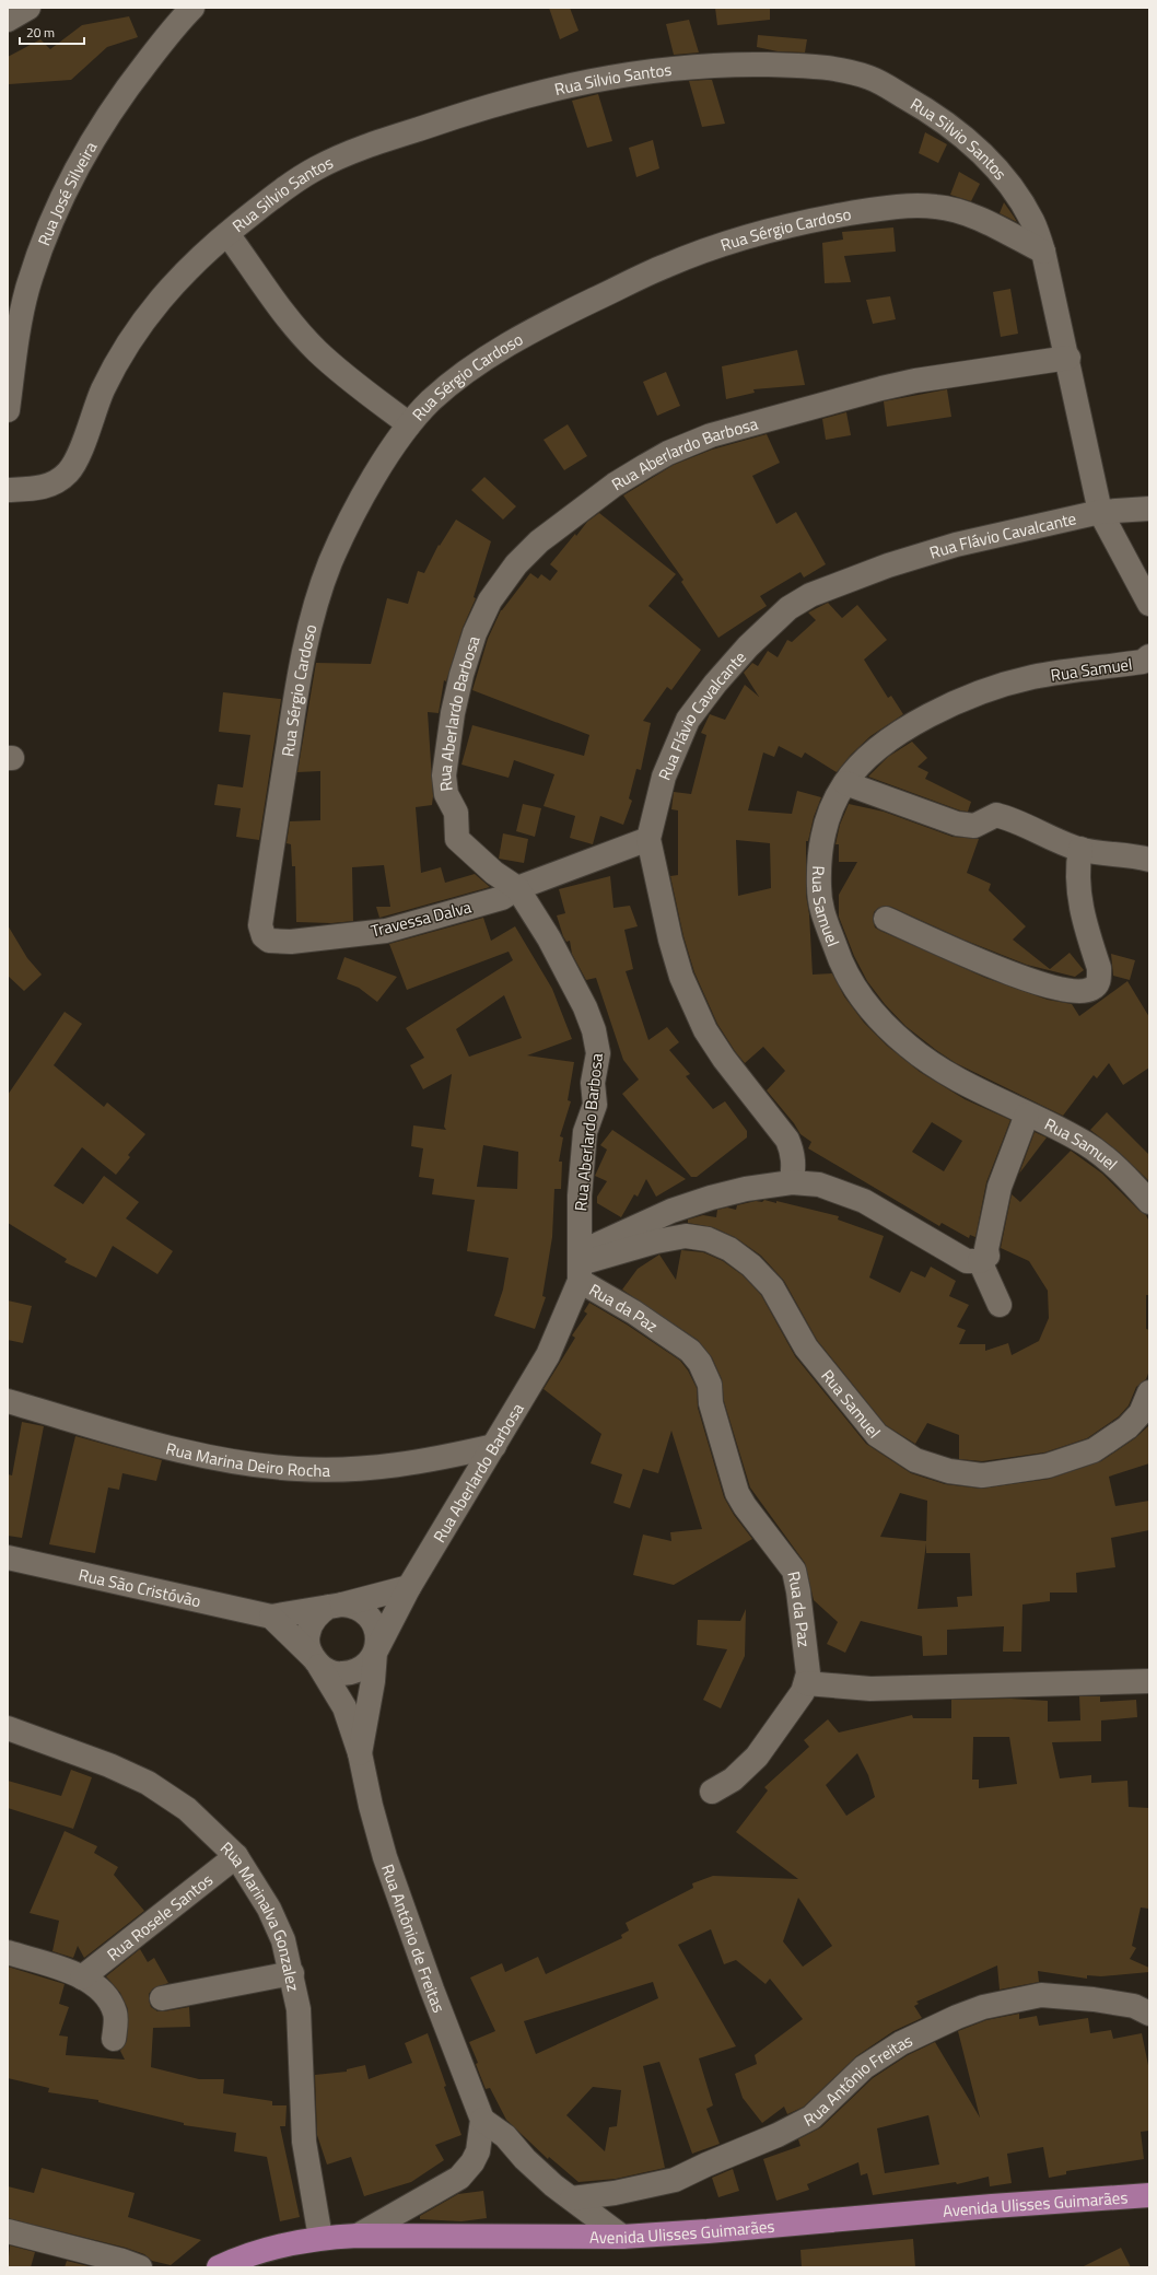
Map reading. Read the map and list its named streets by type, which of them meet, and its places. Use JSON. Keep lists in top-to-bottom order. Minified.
{"streets":{"main road":["Avenida Ulisses Guimarães"],"street":["Rua Silvio Santos","Rua José Silveira","Rua Sérgio Cardoso","Rua Aberlardo Barbosa","Rua Flávio Cavalcante","Rua Samuel","Travessa Dalva","Rua da Paz","Rua Marina Deiro Rocha","Rua São Cristóvão","Rua Rosele Santos","Rua Marinalva Gonzalez","Rua Antônio de Freitas","Rua Antônio Freitas"]},"crossings":[["Rua Silvio Santos","Rua Sérgio Cardoso"],["Rua Silvio Santos","Rua Aberlardo Barbosa"],["Rua Silvio Santos","Rua Flávio Cavalcante"],["Rua Sérgio Cardoso","Travessa Dalva"],["Rua Aberlardo Barbosa","Rua Samuel"],["Rua Aberlardo Barbosa","Travessa Dalva"],["Rua Aberlardo Barbosa","Rua da Paz"],["Rua Aberlardo Barbosa","Rua Marina Deiro Rocha"],["Rua Aberlardo Barbosa","Rua São Cristóvão"],["Rua Aberlardo Barbosa","Rua Antônio de Freitas"],["Rua Flávio Cavalcante","Travessa Dalva"],["Rua Samuel","Rua da Paz"],["Rua São Cristóvão","Rua Antônio de Freitas"],["Rua Rosele Santos","Rua Marinalva Gonzalez"],["Rua Marinalva Gonzalez","Avenida Ulisses Guimarães"],["Rua Antônio de Freitas","Avenida Ulisses Guimarães"]],"scale_bar":"20 m"}
